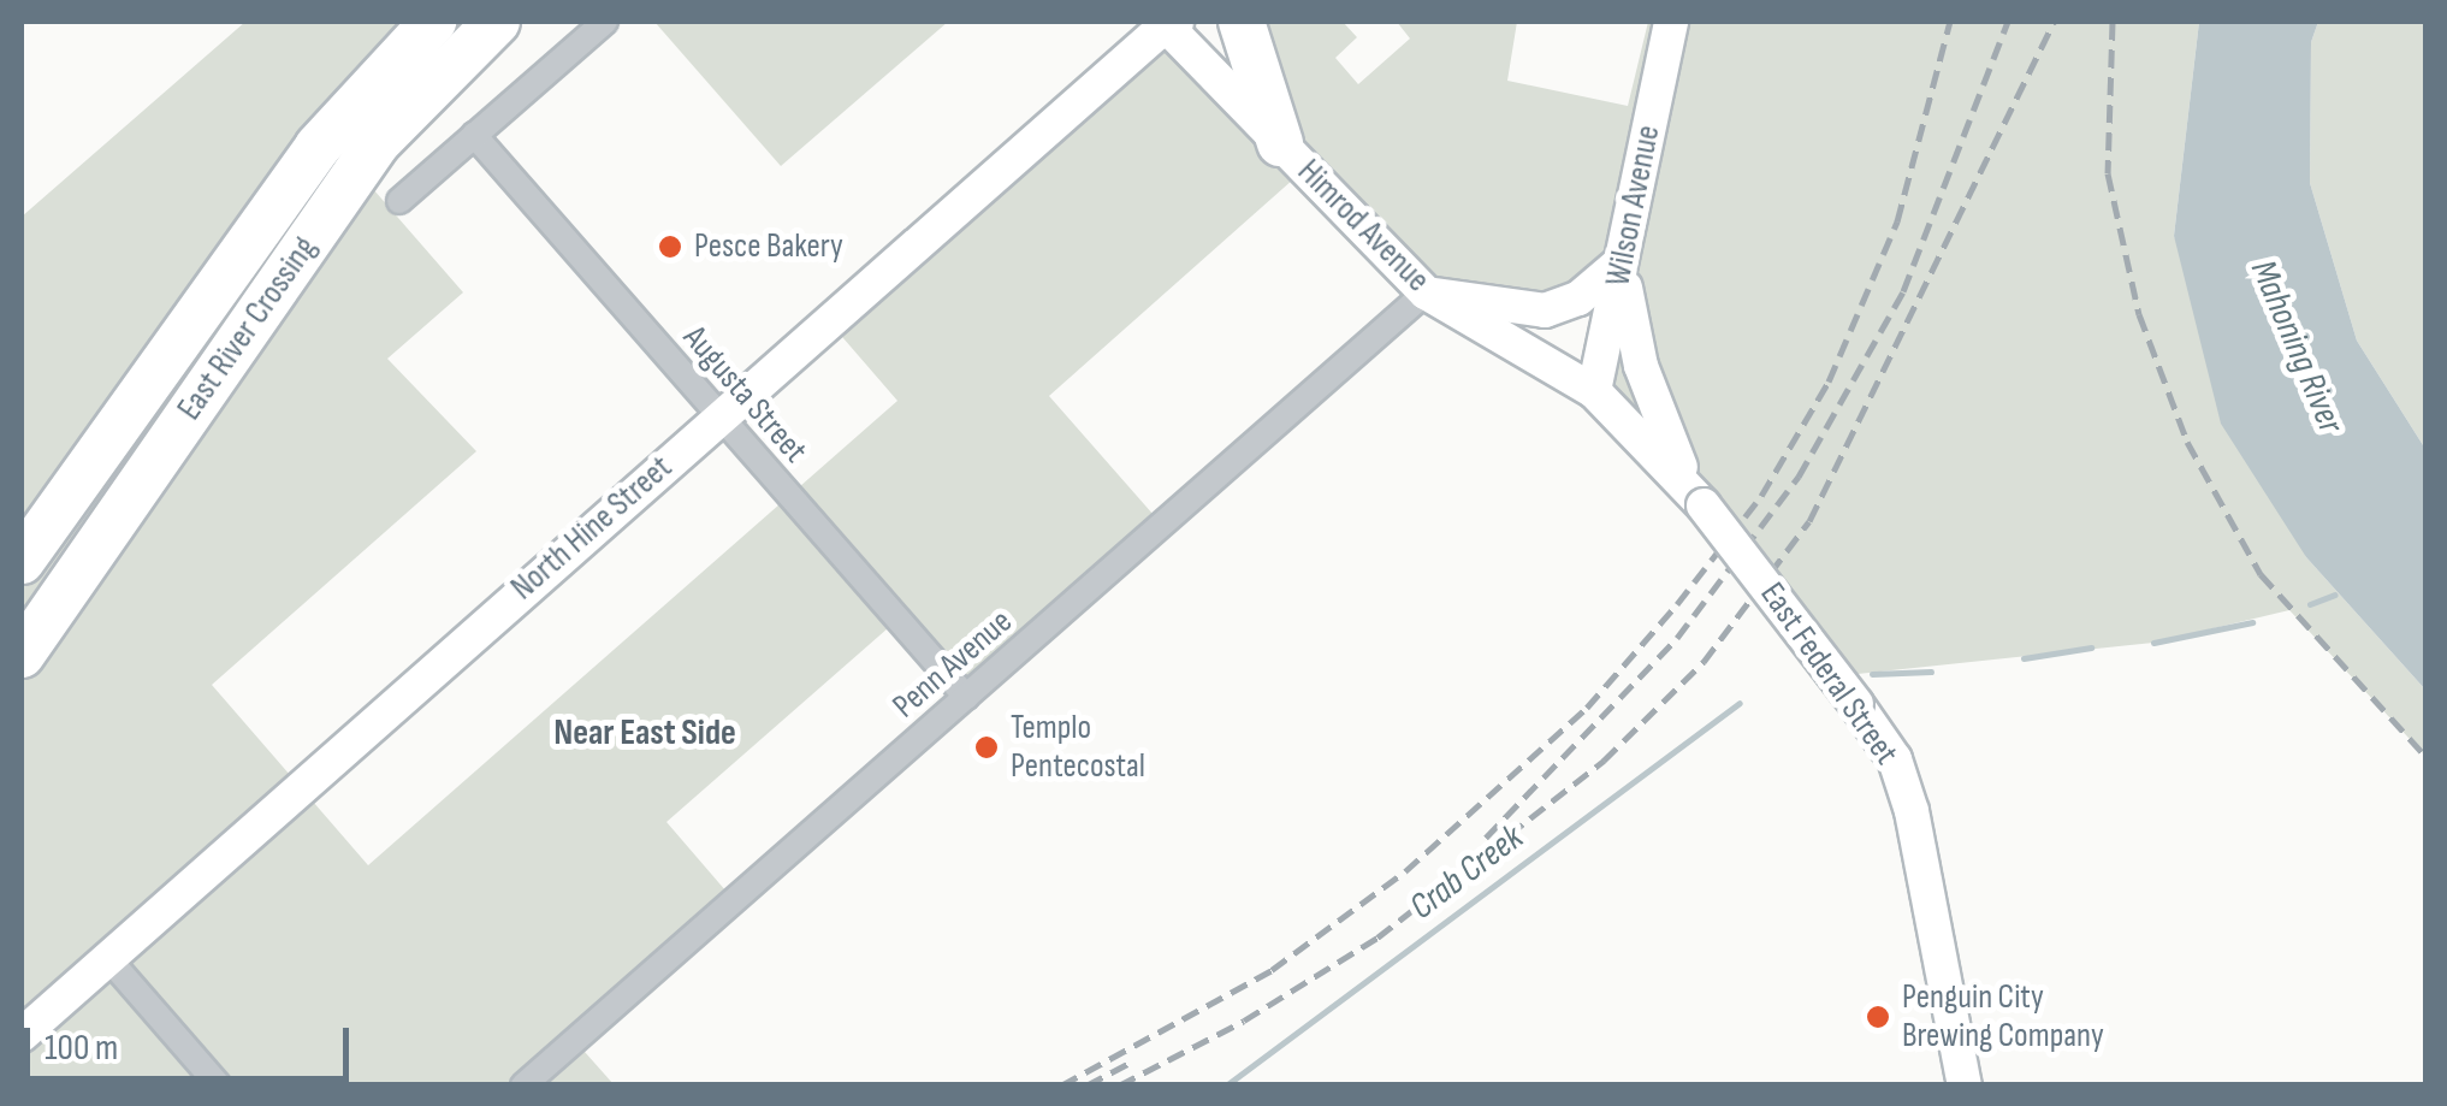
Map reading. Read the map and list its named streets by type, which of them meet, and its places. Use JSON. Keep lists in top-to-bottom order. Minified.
{"streets":{"highway":["East River Crossing"],"main road":["Wilson Avenue","Himrod Avenue","North Hine Street","East Federal Street"],"street":["Augusta Street","Penn Avenue"]},"crossings":[["Wilson Avenue","Himrod Avenue"],["Wilson Avenue","East Federal Street"],["Himrod Avenue","North Hine Street"],["Himrod Avenue","Penn Avenue"],["Himrod Avenue","East Federal Street"],["Augusta Street","North Hine Street"],["Augusta Street","Penn Avenue"]],"districts":["Near East Side"],"water":["Mahoning River","Crab Creek"],"places":["Pesce Bakery","Templo Pentecostal","Penguin City Brewing Company"],"scale_bar":"100 m"}
